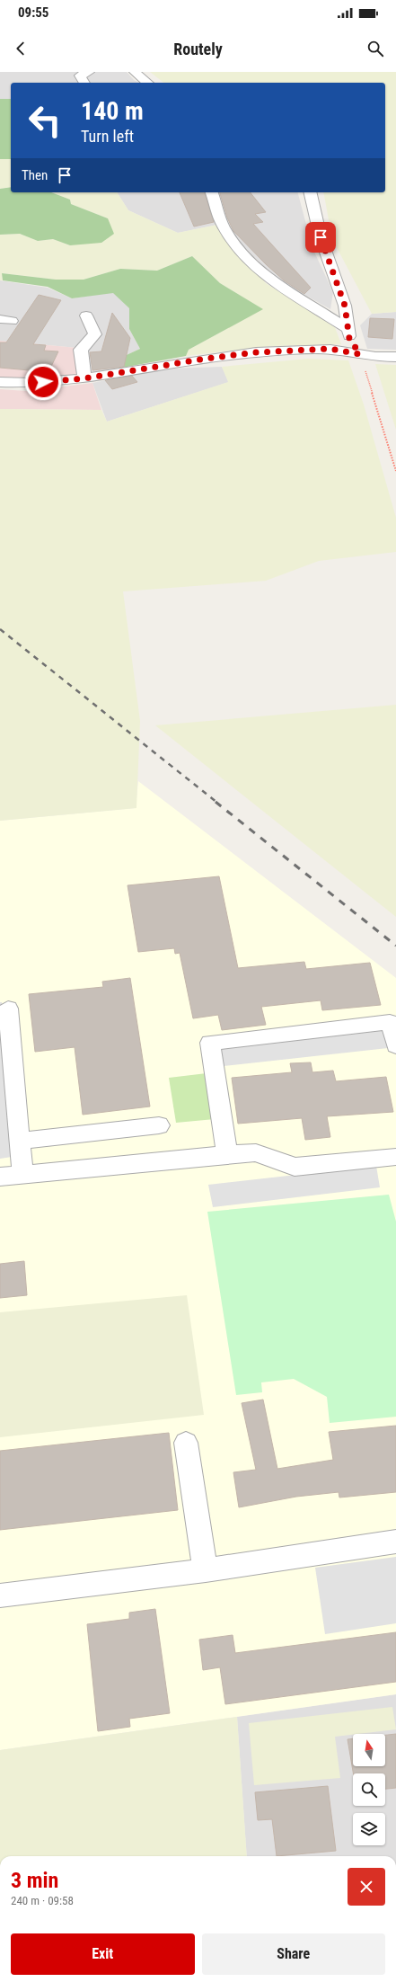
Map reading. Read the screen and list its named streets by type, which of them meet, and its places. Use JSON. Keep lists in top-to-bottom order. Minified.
{"north":"top","page":{"status":"09:55","header":"Routely","turn":["140 m","Turn left"],"then":"Then","heading":["3 min","240 m · 09:58"],"buttons":["Exit","Share"]}}
